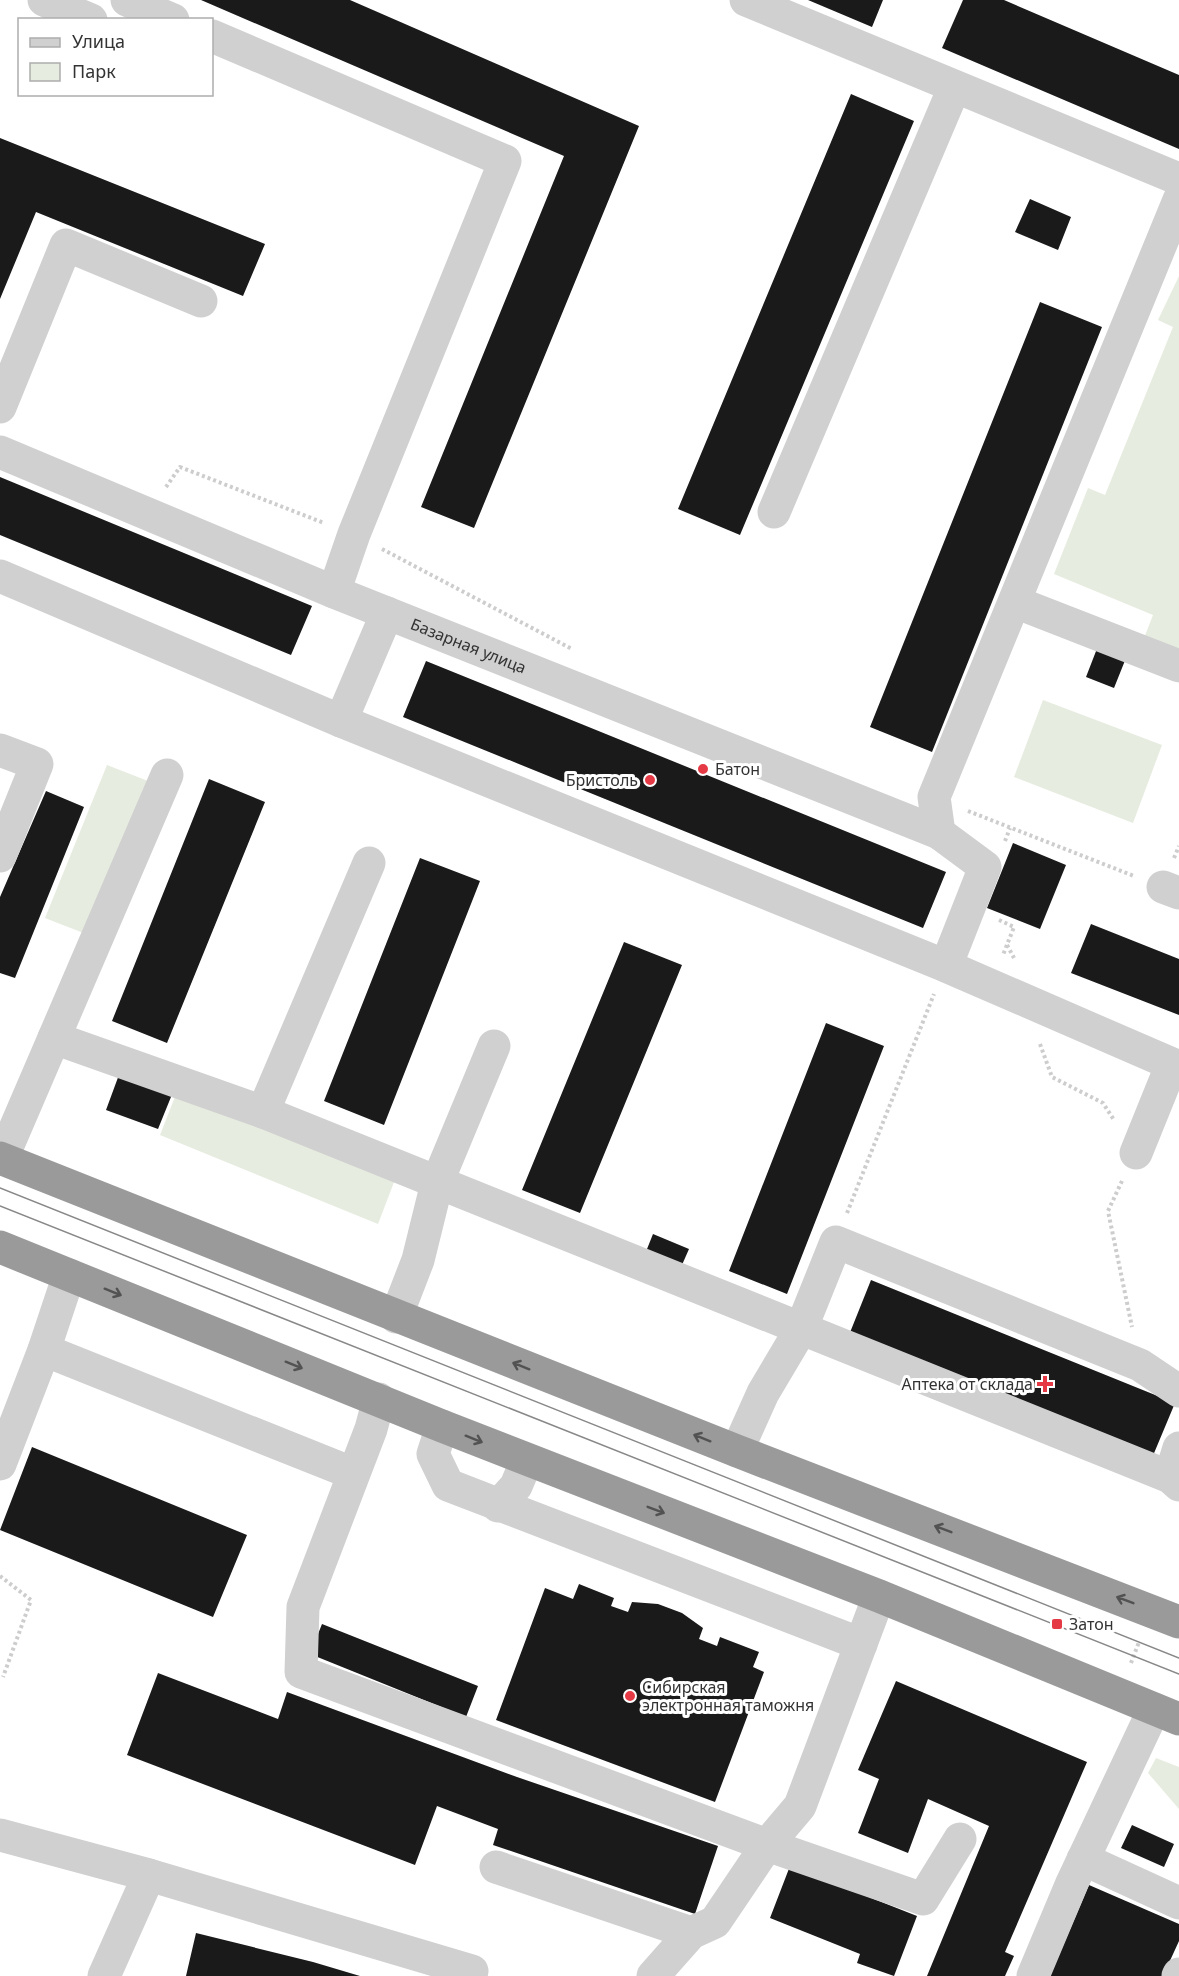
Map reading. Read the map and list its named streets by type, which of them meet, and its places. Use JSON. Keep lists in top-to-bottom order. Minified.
{"streets":{"street":["Базарная улица"]},"places":{"other":["Батон","Бристоль","Сибирская электронная таможня"],"health":["Аптека от склада"],"transit":["Затон"]},"legend":["Улица","Парк"]}
